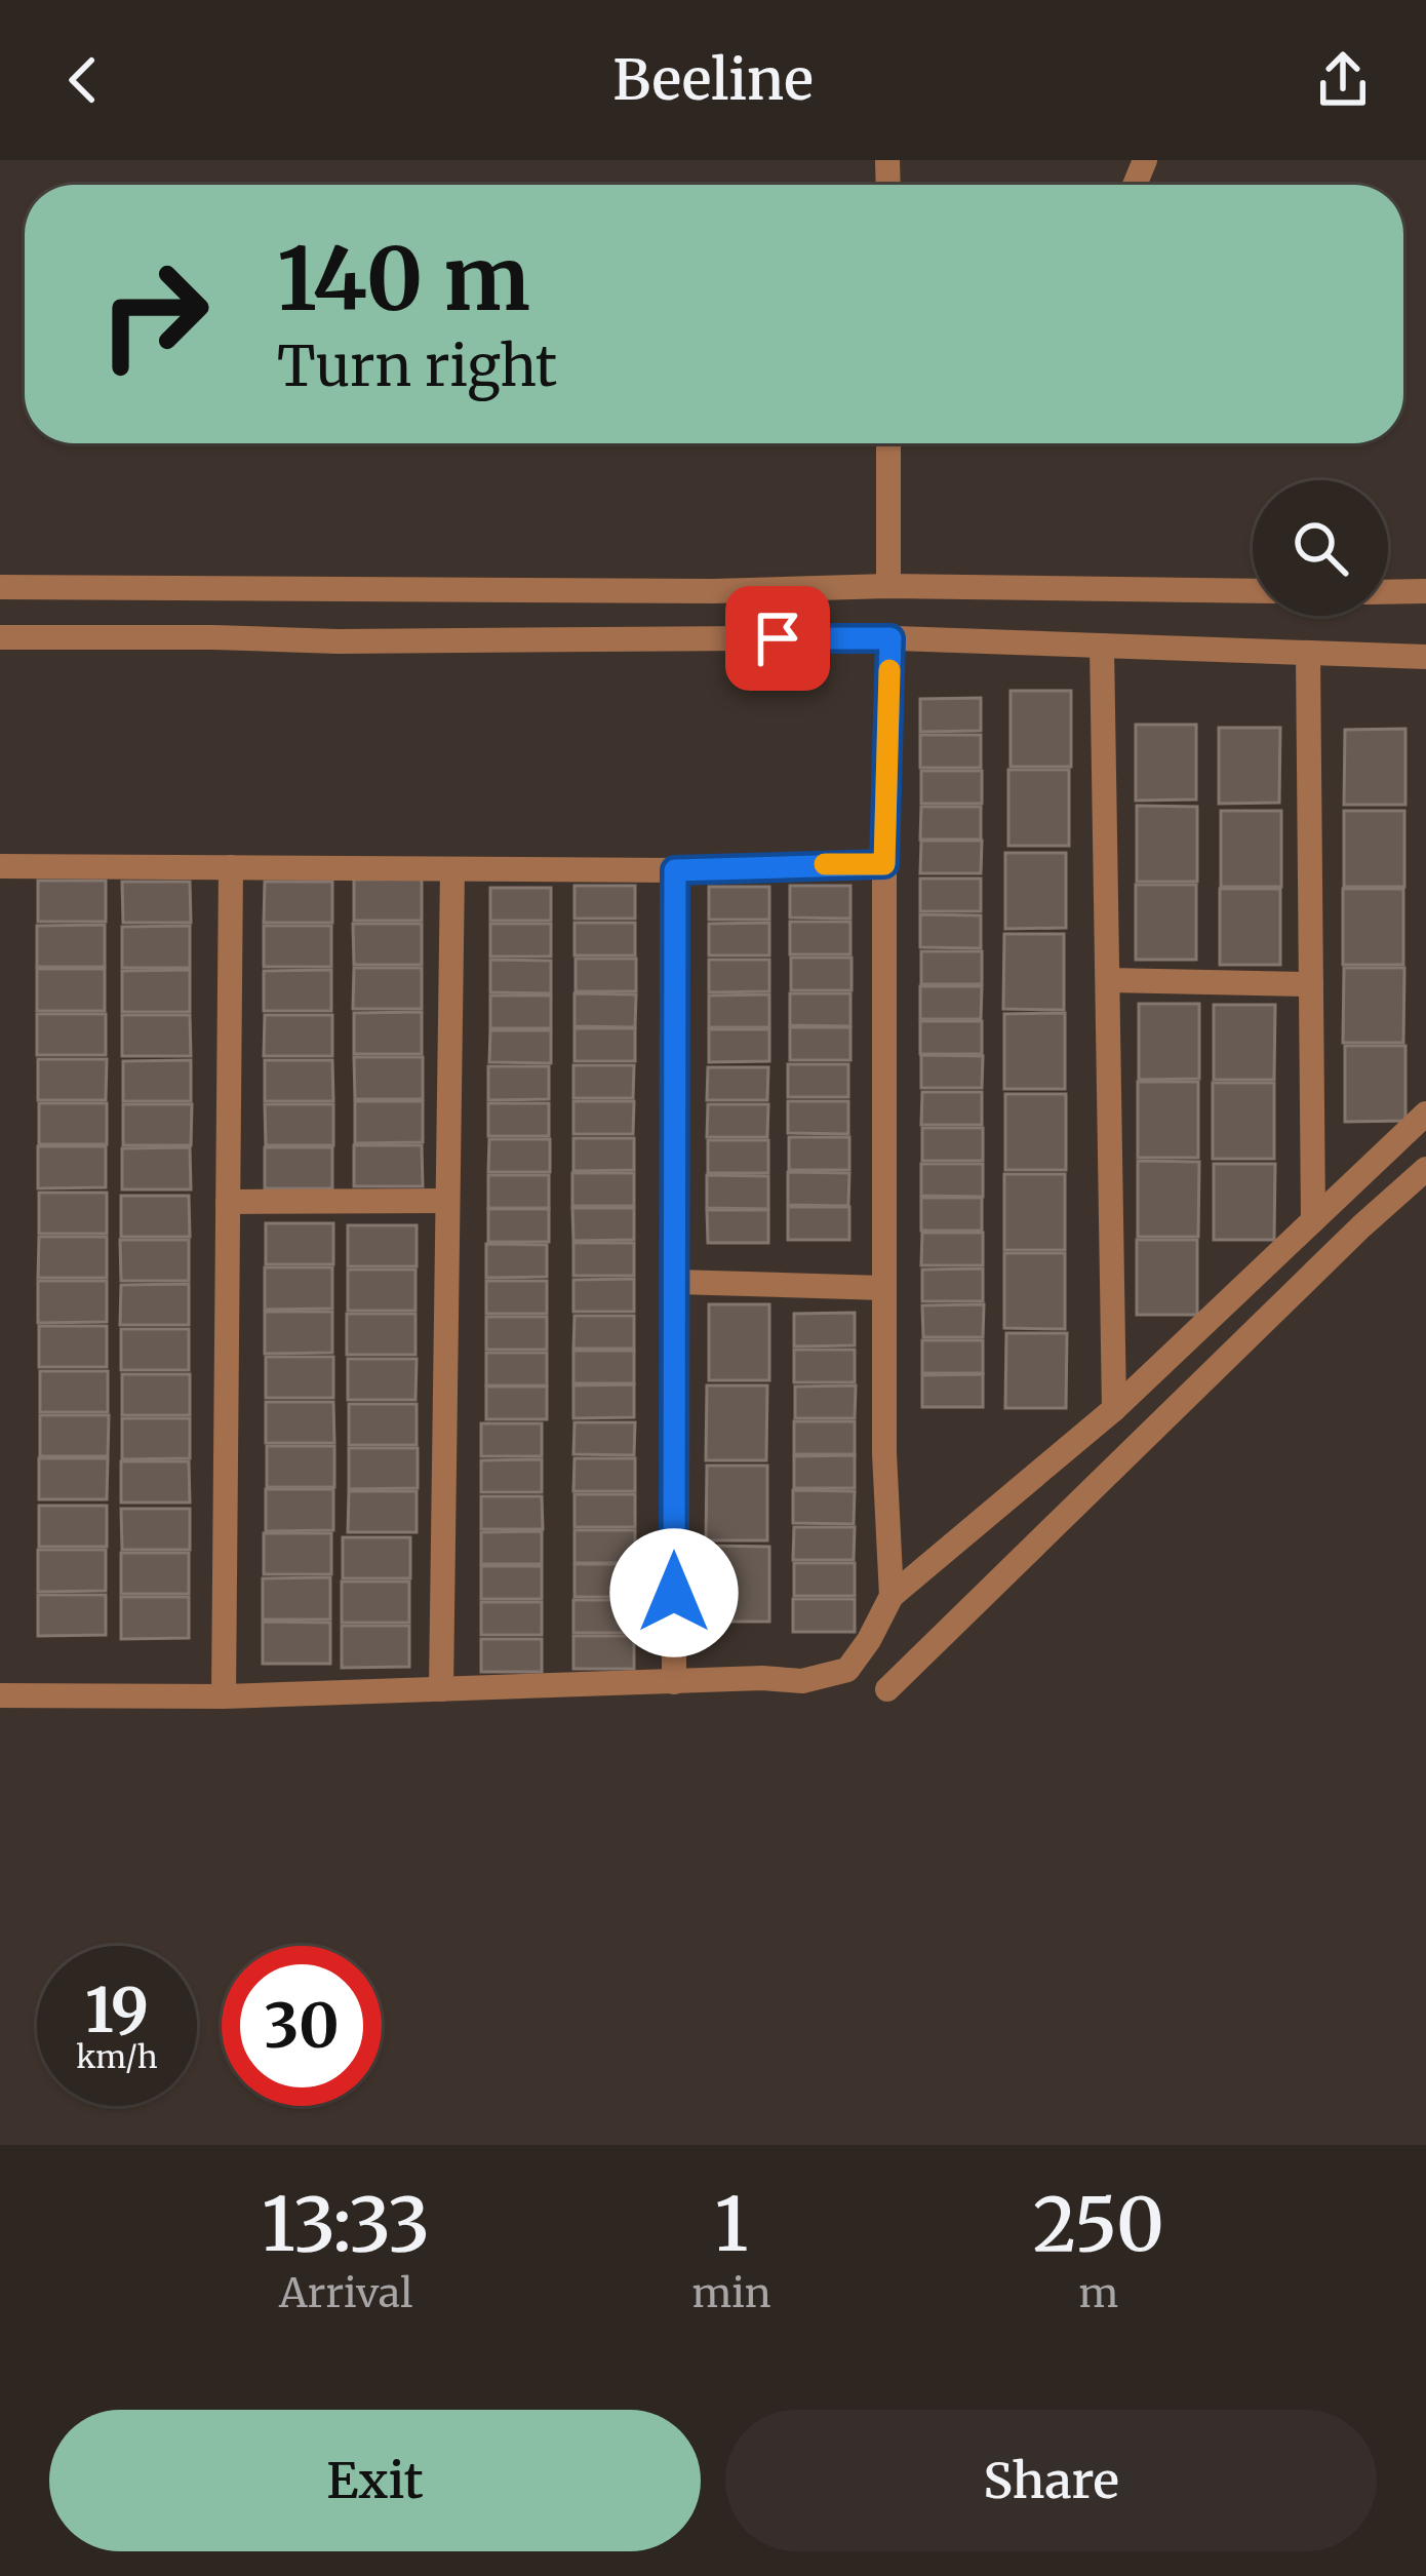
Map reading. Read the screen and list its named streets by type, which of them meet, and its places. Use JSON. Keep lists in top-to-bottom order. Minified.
{"page":{"header":"Beeline","turn":["140 m","Turn right"],"speed":"19 km/h","limit":"30","eta":["13:33","Arrival","1","min","250","m"],"buttons":["Exit","Share"]}}
